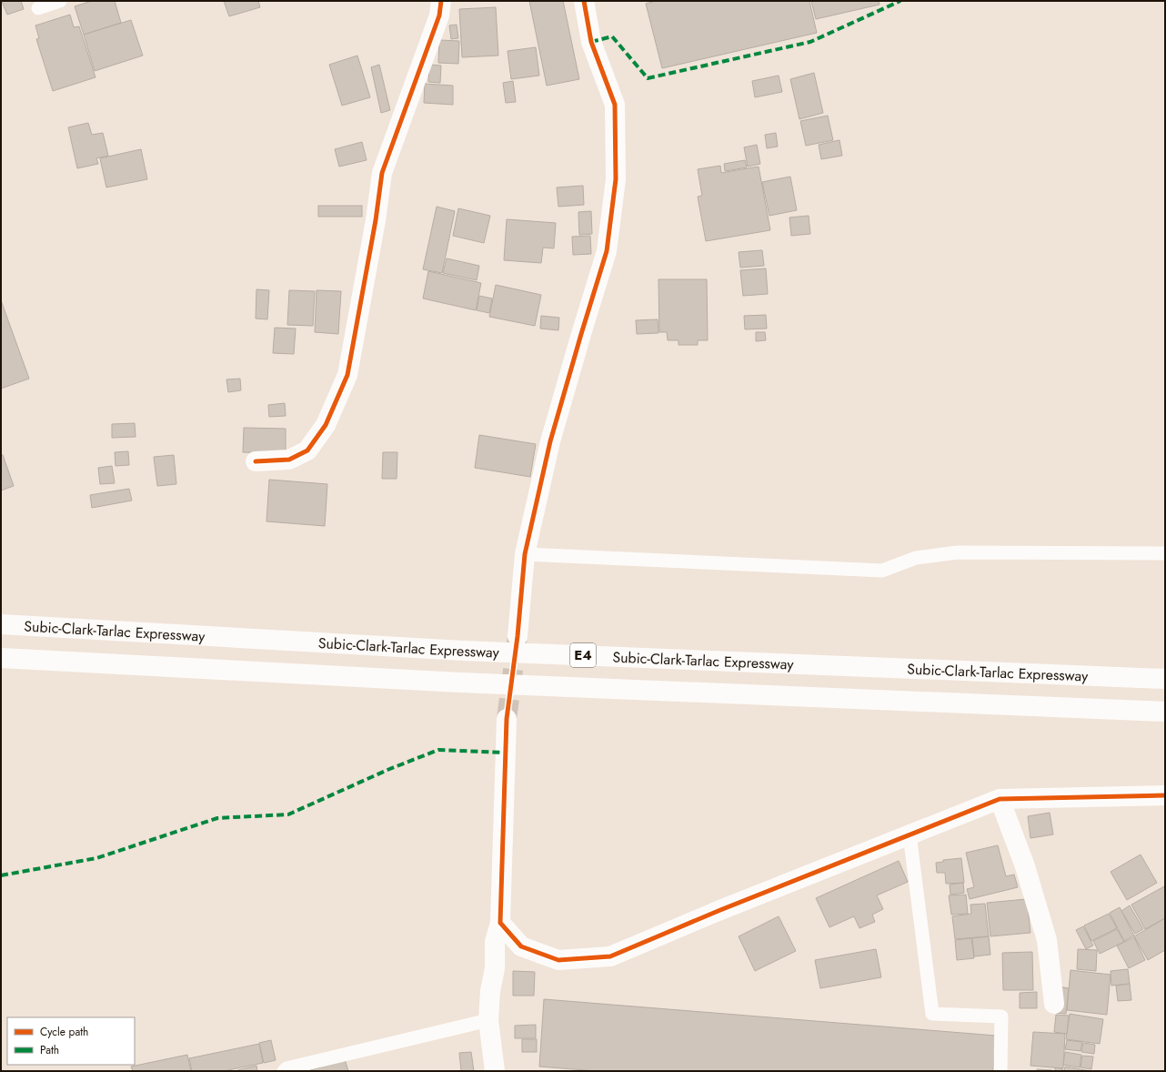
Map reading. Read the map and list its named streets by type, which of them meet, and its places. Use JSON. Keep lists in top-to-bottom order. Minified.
{"streets":{"main road":["Subic-Clark-Tarlac Expressway","E4"]},"legend":["Cycle path","Path"]}
